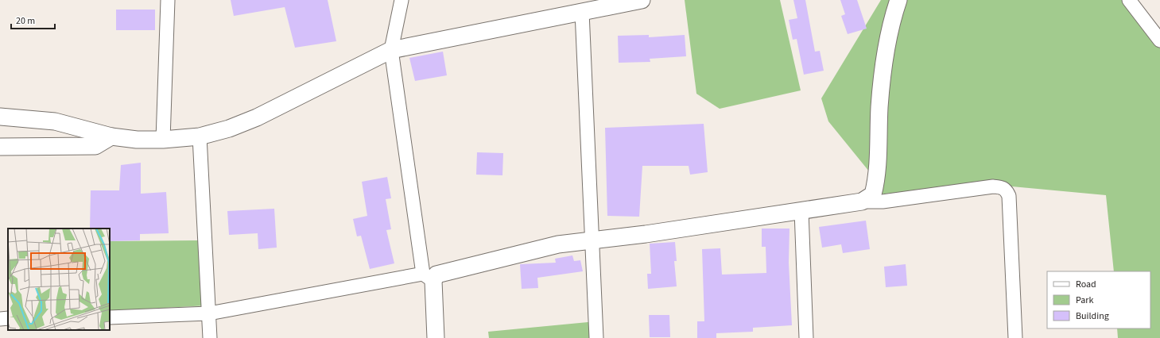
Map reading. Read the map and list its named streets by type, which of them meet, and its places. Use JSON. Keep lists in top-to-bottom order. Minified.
{"legend":["Road","Park","Building"],"scale_bar":"20 m"}
